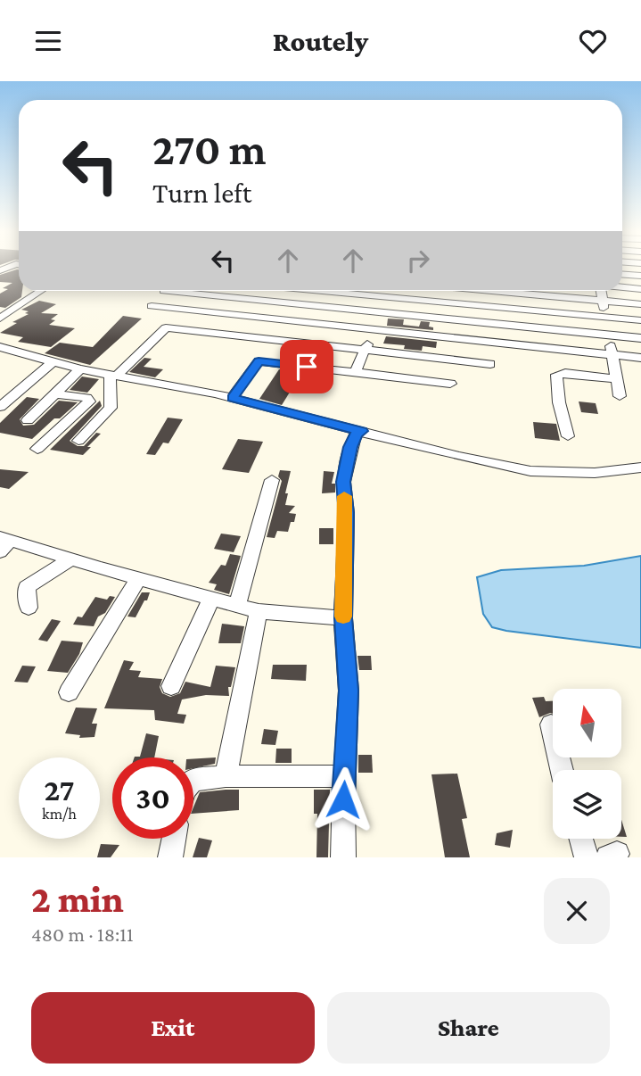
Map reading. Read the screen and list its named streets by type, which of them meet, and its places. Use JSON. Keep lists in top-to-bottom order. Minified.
{"north":"top","page":{"header":"Routely","turn":["270 m","Turn left"],"speed":"27 km/h","limit":"30","heading":["2 min","480 m · 18:11"],"buttons":["Exit","Share"]}}
